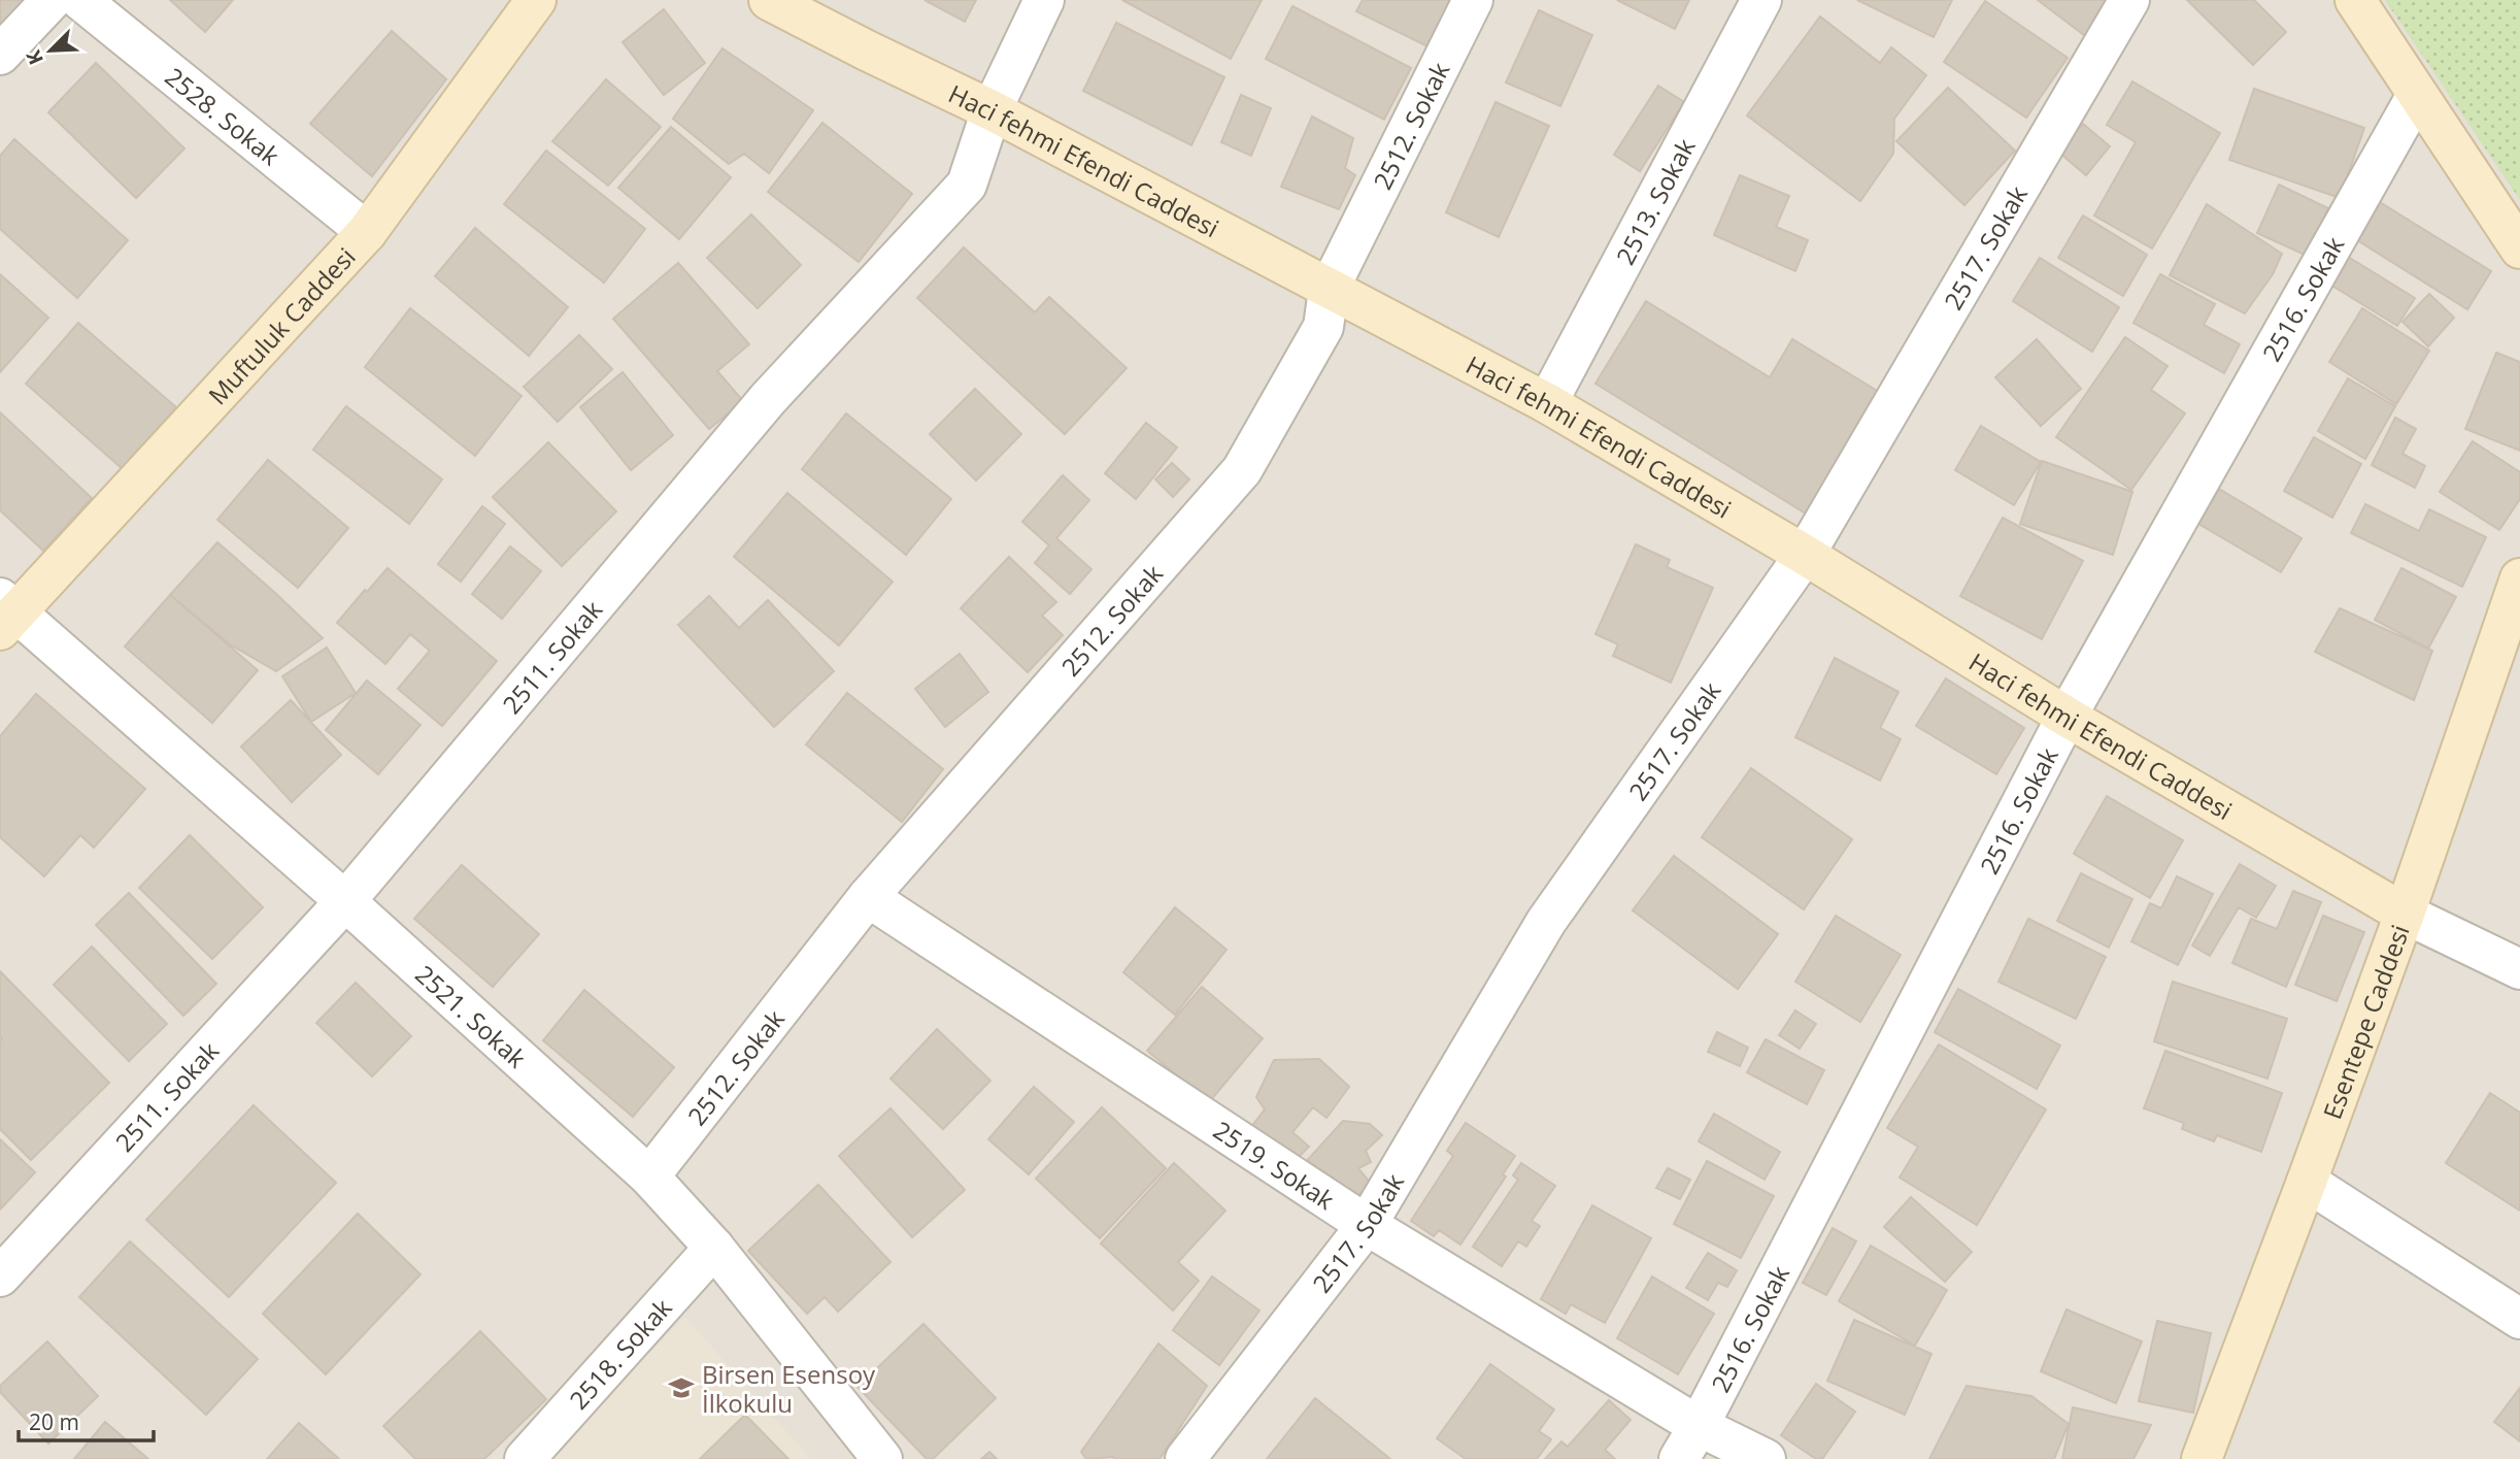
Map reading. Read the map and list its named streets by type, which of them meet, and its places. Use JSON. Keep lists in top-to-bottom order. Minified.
{"streets":{"street":["2528. Sokak","2512. Sokak","Haci fehmi Efendi Caddesi","2513. Sokak","2517. Sokak","2516. Sokak","Muftuluk Caddesi","2511. Sokak","2521. Sokak","Esentepe Caddesi","2519. Sokak","2518. Sokak"]},"crossings":[["2528. Sokak","Muftuluk Caddesi"],["2512. Sokak","Haci fehmi Efendi Caddesi"],["2512. Sokak","2521. Sokak"],["2512. Sokak","2519. Sokak"],["Haci fehmi Efendi Caddesi","2513. Sokak"],["Haci fehmi Efendi Caddesi","2517. Sokak"],["Haci fehmi Efendi Caddesi","2516. Sokak"],["Haci fehmi Efendi Caddesi","2511. Sokak"],["Haci fehmi Efendi Caddesi","Esentepe Caddesi"],["2517. Sokak","2519. Sokak"],["2516. Sokak","2519. Sokak"],["Muftuluk Caddesi","2521. Sokak"],["2511. Sokak","2521. Sokak"],["2521. Sokak","2518. Sokak"]],"places":{"school or university":["Birsen Esensoy İlkokulu"]},"scale_bar":"20 m","north":"bottom left"}
